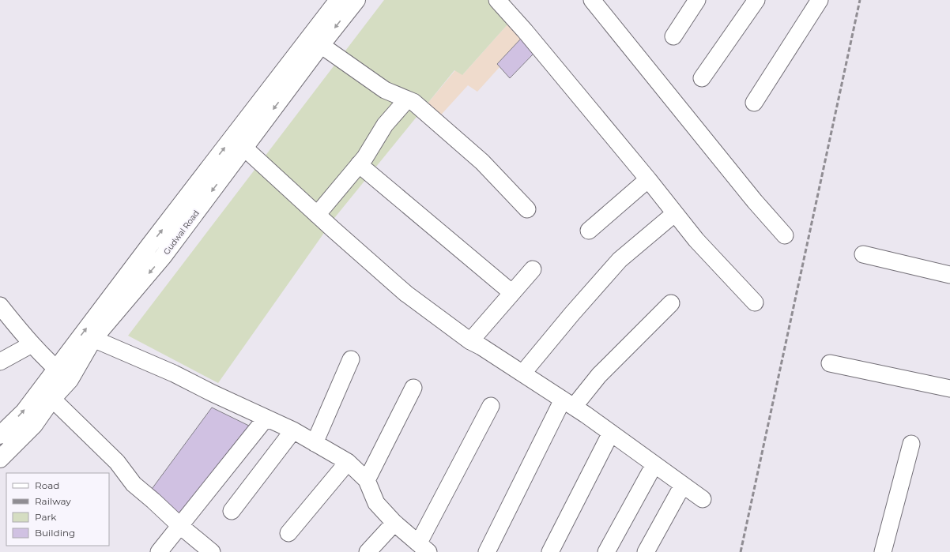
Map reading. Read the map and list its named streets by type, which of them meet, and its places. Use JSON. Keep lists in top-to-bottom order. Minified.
{"streets":{"main road":["Gudwal Road"]},"legend":["Road","Railway","Park","Building"]}
